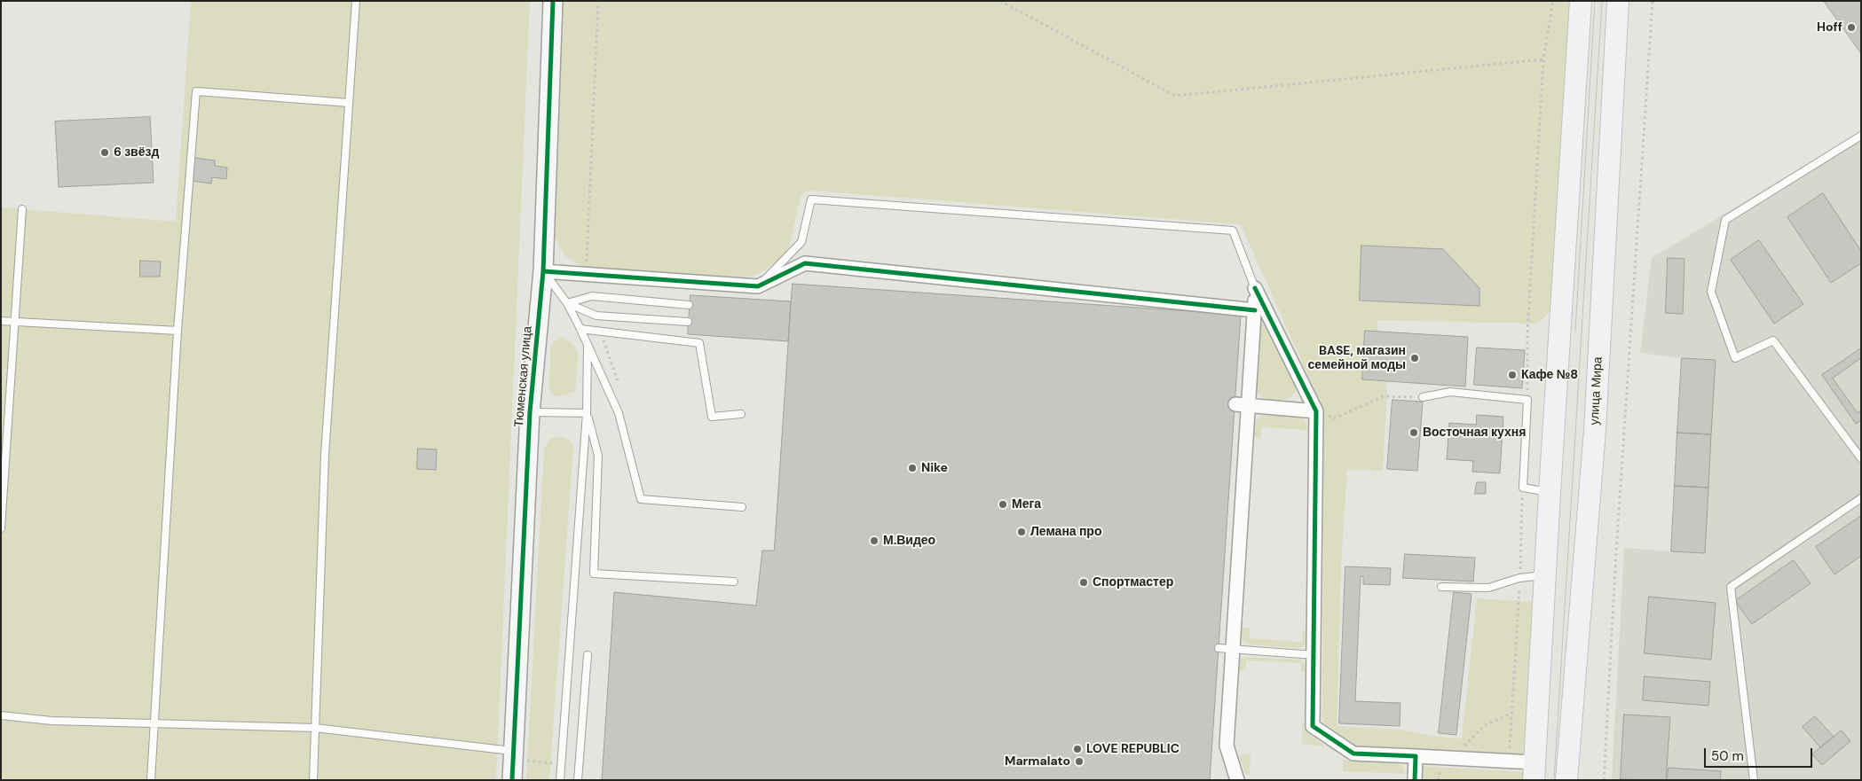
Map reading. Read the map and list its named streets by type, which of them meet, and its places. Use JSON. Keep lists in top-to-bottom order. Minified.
{"streets":{"main road":["улица Мира"],"street":["Тюменская улица"]},"places":["Hoff","6 звёзд","BASE, магазин семейной моды","Кафе №8","Восточная кухня","Nike","Мега","Лемана про","М.Видео","Спортмастер","LOVE REPUBLIC","Marmalato"],"scale_bar":"50 m"}
